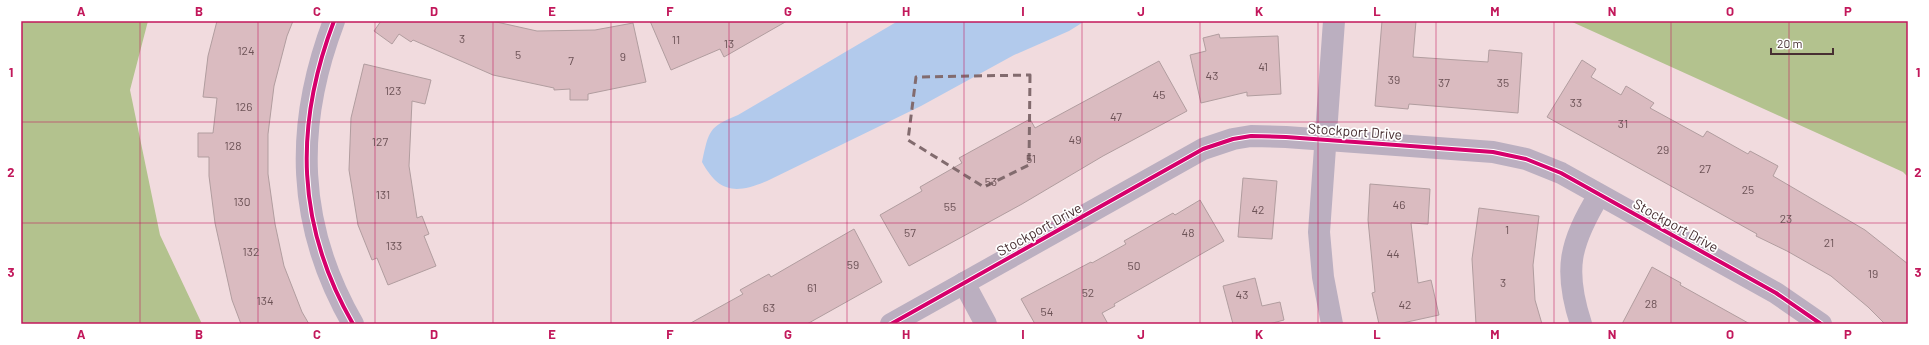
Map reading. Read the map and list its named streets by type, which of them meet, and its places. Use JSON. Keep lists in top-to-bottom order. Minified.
{"streets":{"street":["Stockport Drive"]},"house_numbers":["3","11","13","124","5","9","7","41","43","39","37","35","123","45","33","126","47","31","49","127","128","29","51","27","53","25","131","130","46","55","42","23","1","57","48","21","133","132","44","59","50","19","3","61","52","43","134","28","42","63","54"],"scale_bar":"20 m","grid":{"columns":["A","B","C","D","E","F","G","H","I","J","K","L","M","N","O","P"],"rows":["1","2","3"]}}
